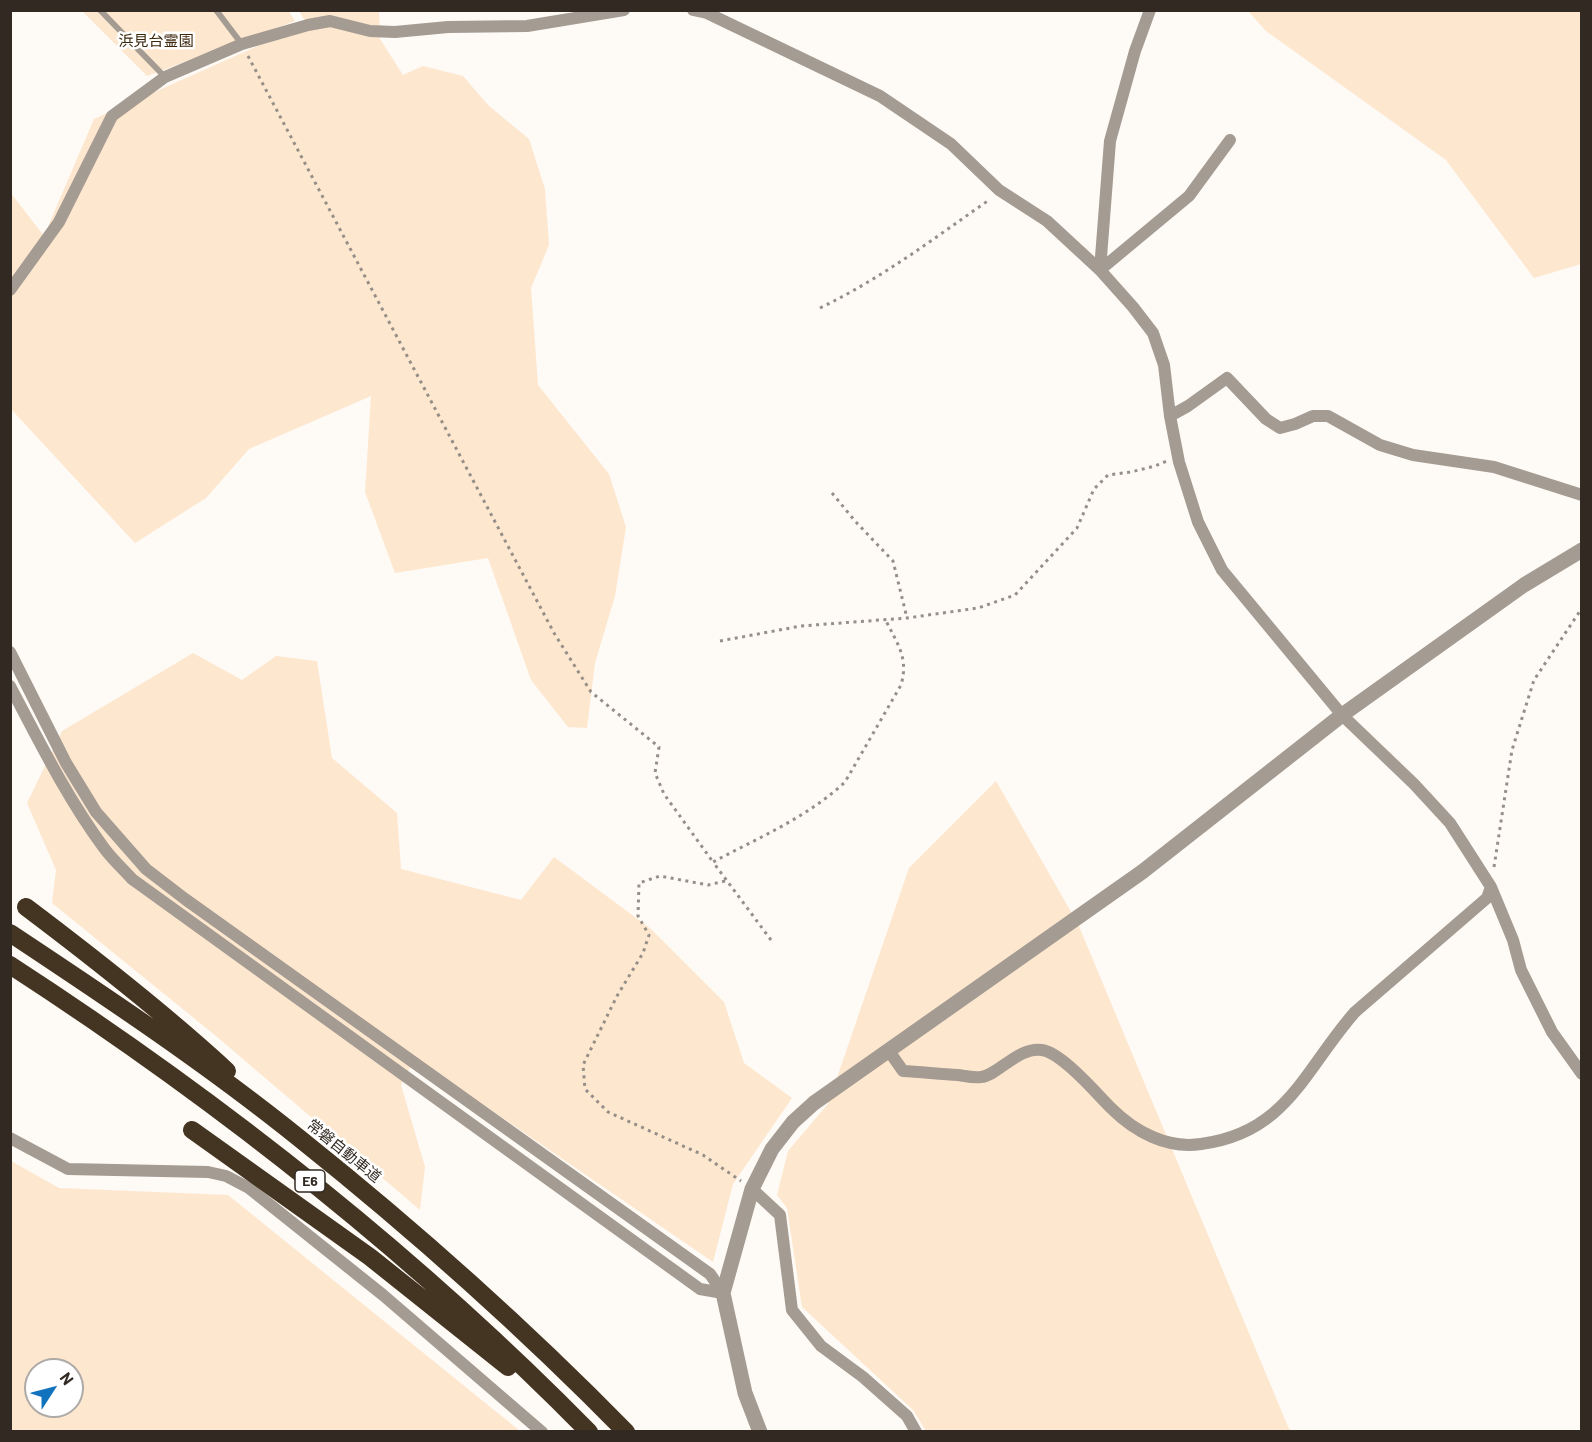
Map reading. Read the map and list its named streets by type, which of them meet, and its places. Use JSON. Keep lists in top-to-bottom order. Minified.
{"streets":{"highway":["常磐自動車道","E6"]},"parks":["浜見台霊園"],"north":"top right"}
